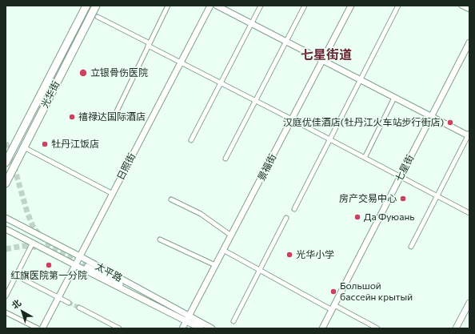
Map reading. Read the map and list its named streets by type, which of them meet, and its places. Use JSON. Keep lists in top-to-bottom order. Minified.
{"streets":{"highway":["光华街"],"street":["日照街","景福街","七星街","太平路"]},"crossings":[["日照街","太平路"],["景福街","太平路"]],"districts":["七星街道"],"places":["立银骨伤医院","禧禄达国际酒店","汉庭优佳酒店(牡丹江火车站步行街店)","牡丹江饭店","房产交易中心","Да Фуюань","光华小学","红旗医院第一分院","Большой бассейн крытый"],"north":"top left"}
